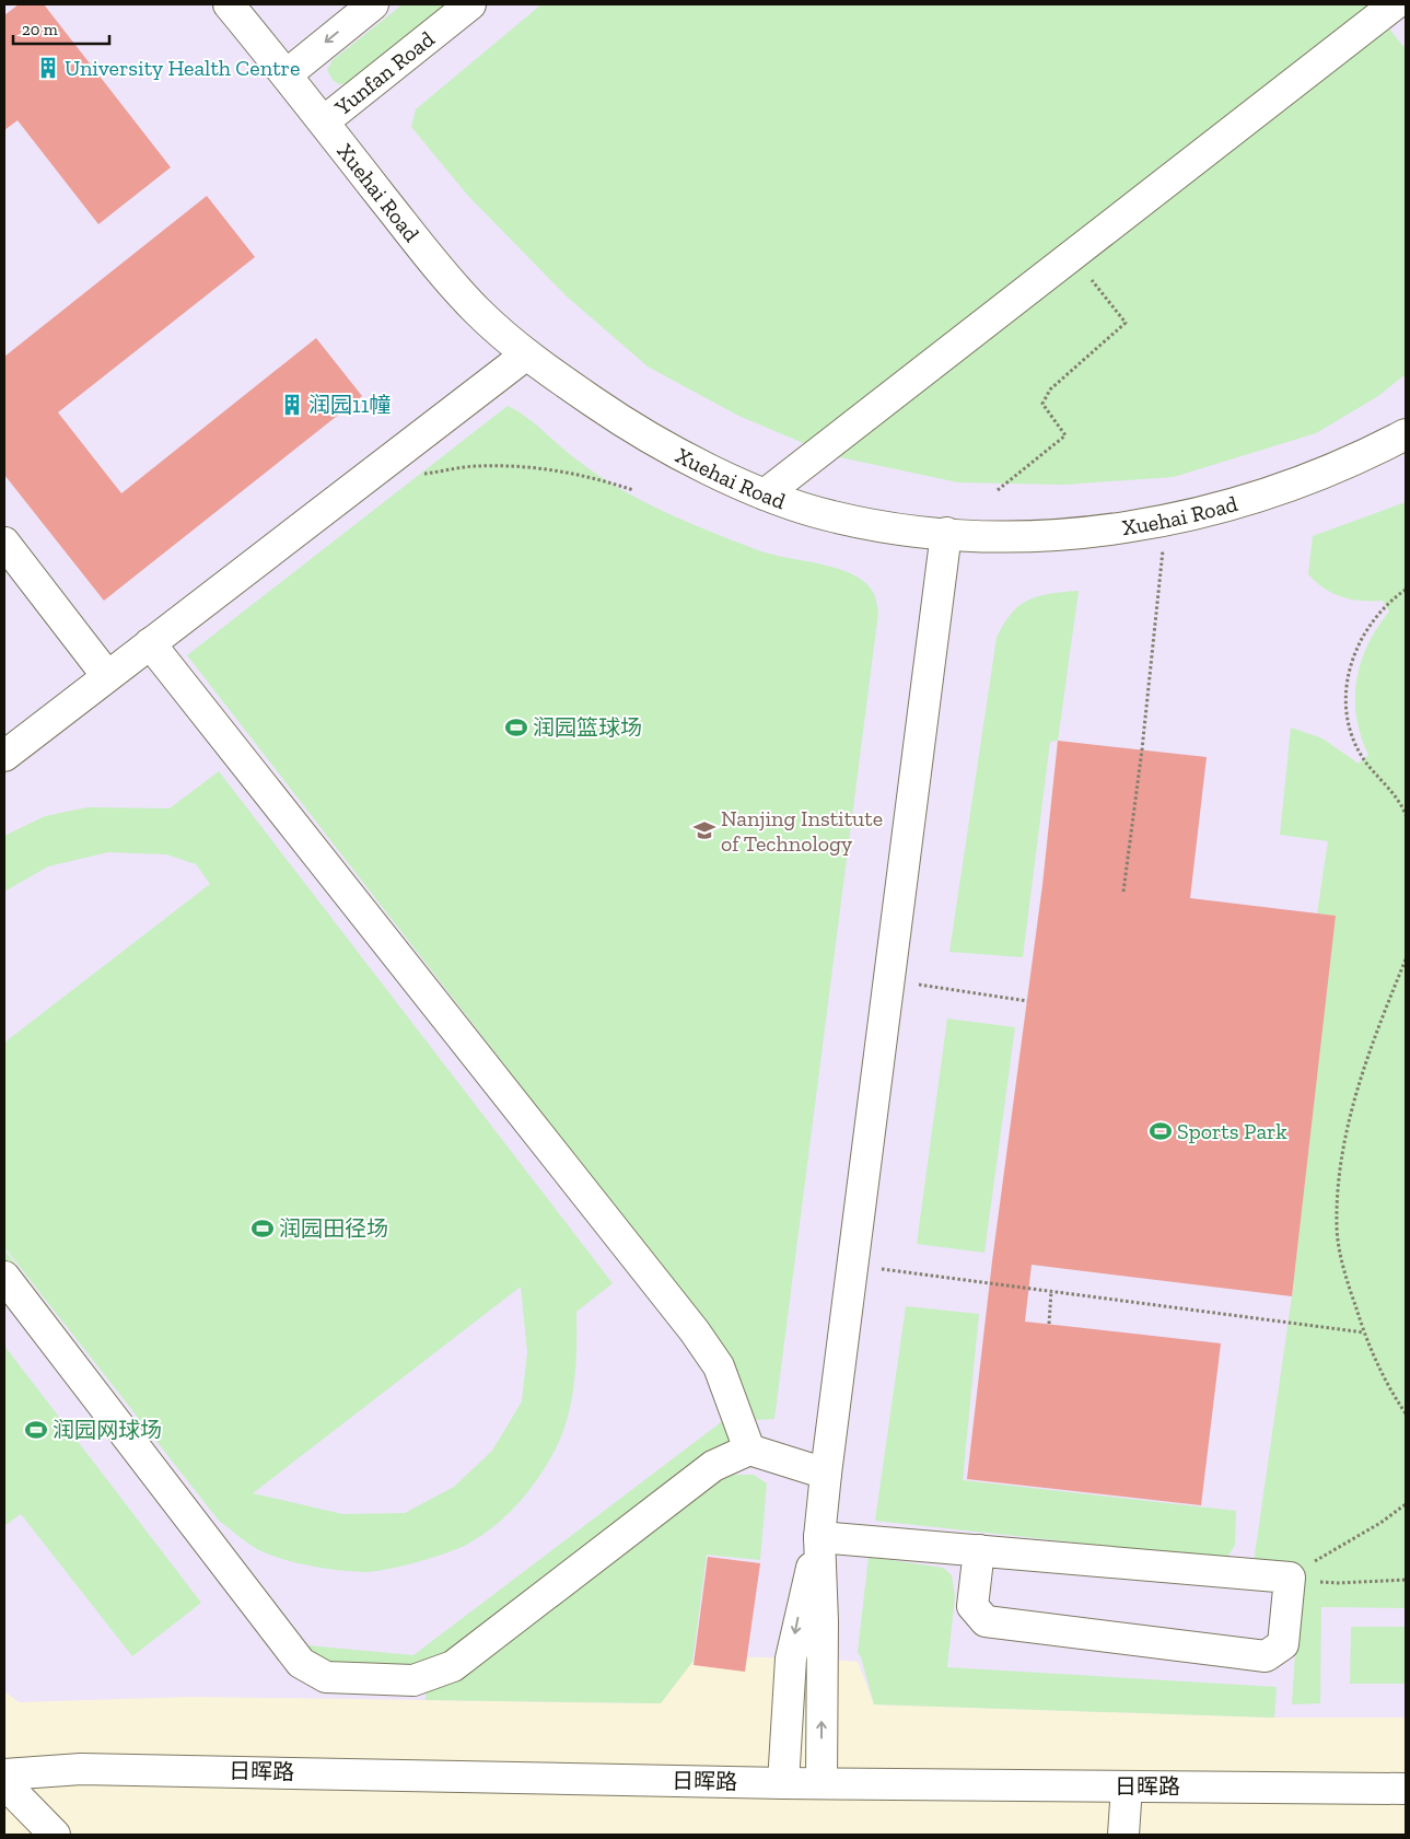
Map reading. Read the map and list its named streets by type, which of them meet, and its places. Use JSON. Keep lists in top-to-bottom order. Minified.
{"streets":{"street":["Yunfan Road","Xuehai Road","日晖路"]},"crossings":[["Yunfan Road","Xuehai Road"]],"places":{"building":["University Health Centre","润园11幢"],"sports":["润园篮球场","Sports Park","润园田径场","润园网球场"],"school or university":["Nanjing Institute of Technology"]},"scale_bar":"20 m"}
